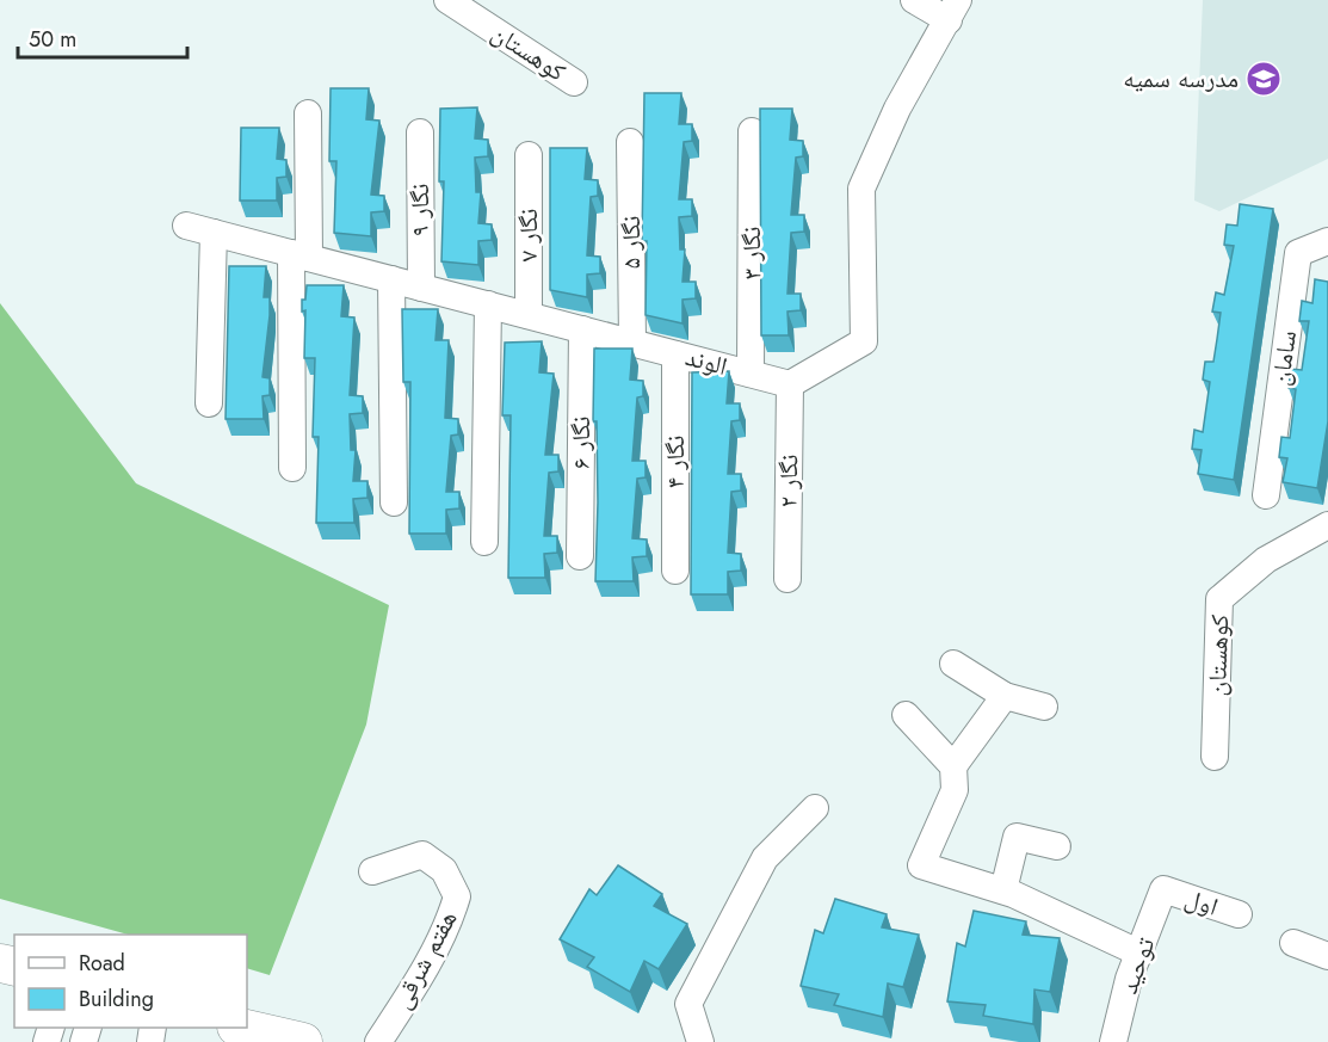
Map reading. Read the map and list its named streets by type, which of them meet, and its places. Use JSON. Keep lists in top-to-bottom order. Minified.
{"streets":{"street":["کوهستان","نگار ۹","نگار ۷","نگار ۵","نگار ۳","سامان","الوند","نگار ۶","نگار ۴","نگار ۲","اول","هفتم شرقی","توحید"]},"crossings":[["نگار ۹","الوند"],["نگار ۷","الوند"],["نگار ۵","الوند"],["نگار ۳","الوند"],["الوند","نگار ۶"],["الوند","نگار ۴"],["الوند","نگار ۲"],["اول","توحید"]],"places":{"school or university":["مدرسه سمیه"]},"legend":["Road","Building"],"scale_bar":"50 m"}
